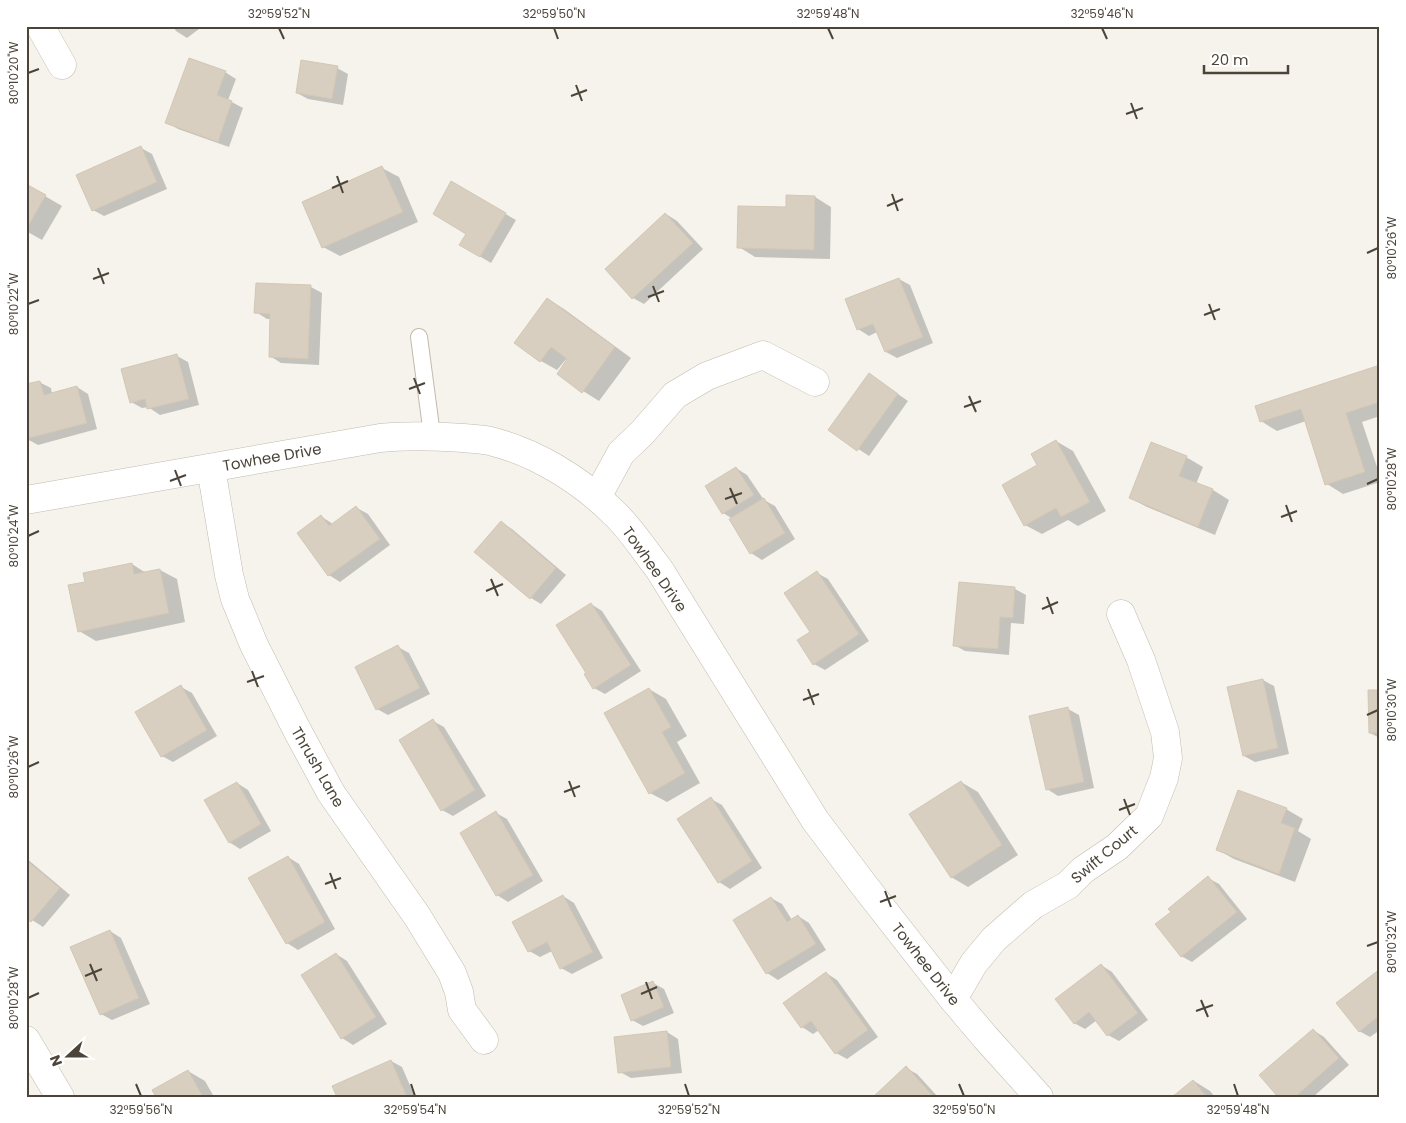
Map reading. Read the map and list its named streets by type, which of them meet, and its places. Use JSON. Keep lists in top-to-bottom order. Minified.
{"streets":{"street":["Towhee Drive","Thrush Lane","Swift Court"]},"crossings":[["Towhee Drive","Thrush Lane"],["Towhee Drive","Swift Court"]],"scale_bar":"20 m","north":"left","coordinates":["32°59'52\"N","32°59'50\"N","32°59'48\"N","32°59'46\"N","80°10'20\"W","80°10'26\"W","80°10'22\"W","80°10'28\"W","80°10'24\"W","80°10'30\"W","80°10'32\"W","32°59'56\"N","32°59'54\"N"]}
